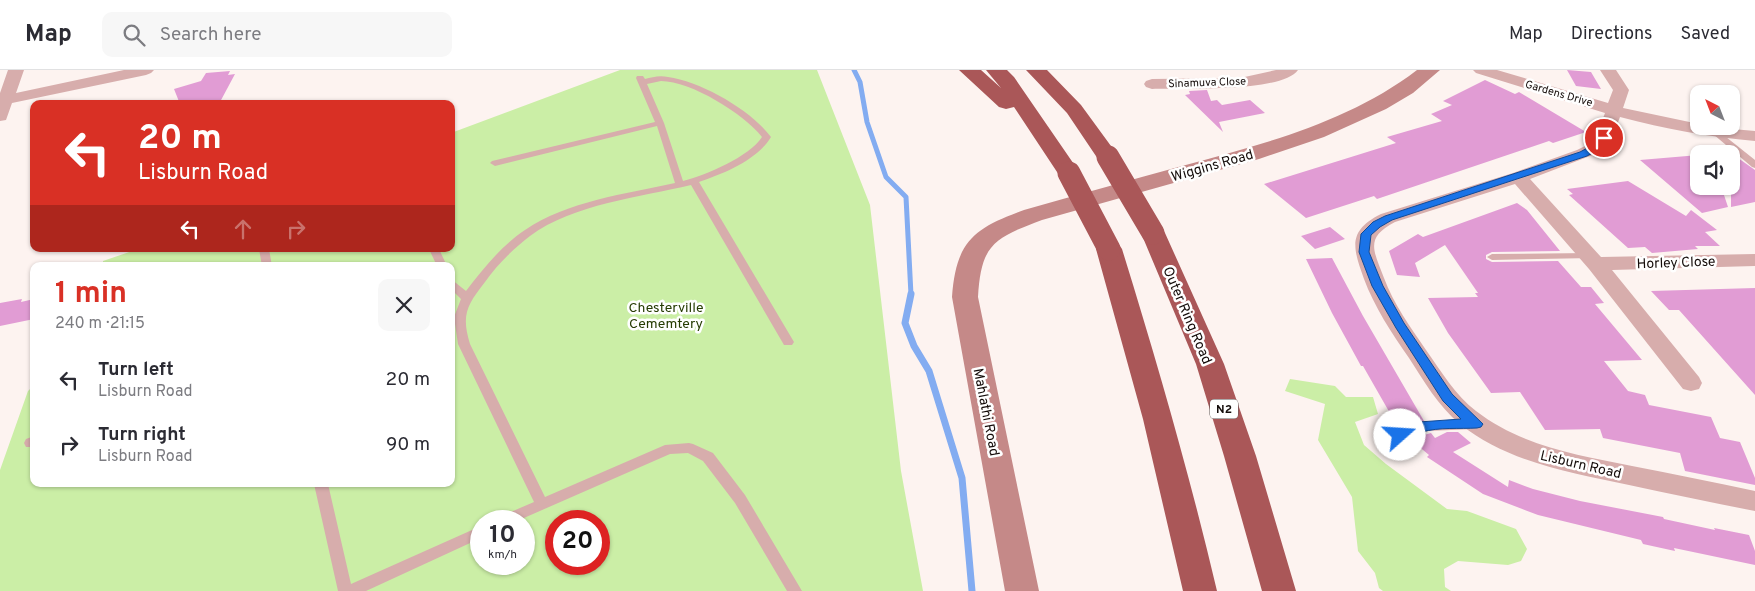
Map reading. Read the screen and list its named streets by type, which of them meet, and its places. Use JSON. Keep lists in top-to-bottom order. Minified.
{"streets":{"highway":["Outer Ring Road","N2"],"street":["Sinamuva Close","Gardens Drive","Wiggins Road","Horley Close","Mahlathi Road","Lisburn Road"]},"crossings":[["Gardens Drive","Lisburn Road"],["Wiggins Road","Mahlathi Road"]],"parks":["Chesterville Cememtery"],"north":"top left","page":{"header":"Map","search":"Search here","nav":["Map","Directions","Saved"],"turn":["20 m","Lisburn Road"],"heading":["1 min","240 m · 21:15"],"list":[{"name":"Turn left","note":"Lisburn Road","value":"20 m"},{"name":"Turn right","note":"Lisburn Road","value":"90 m"}],"speed":"10 km/h","limit":"20"}}
